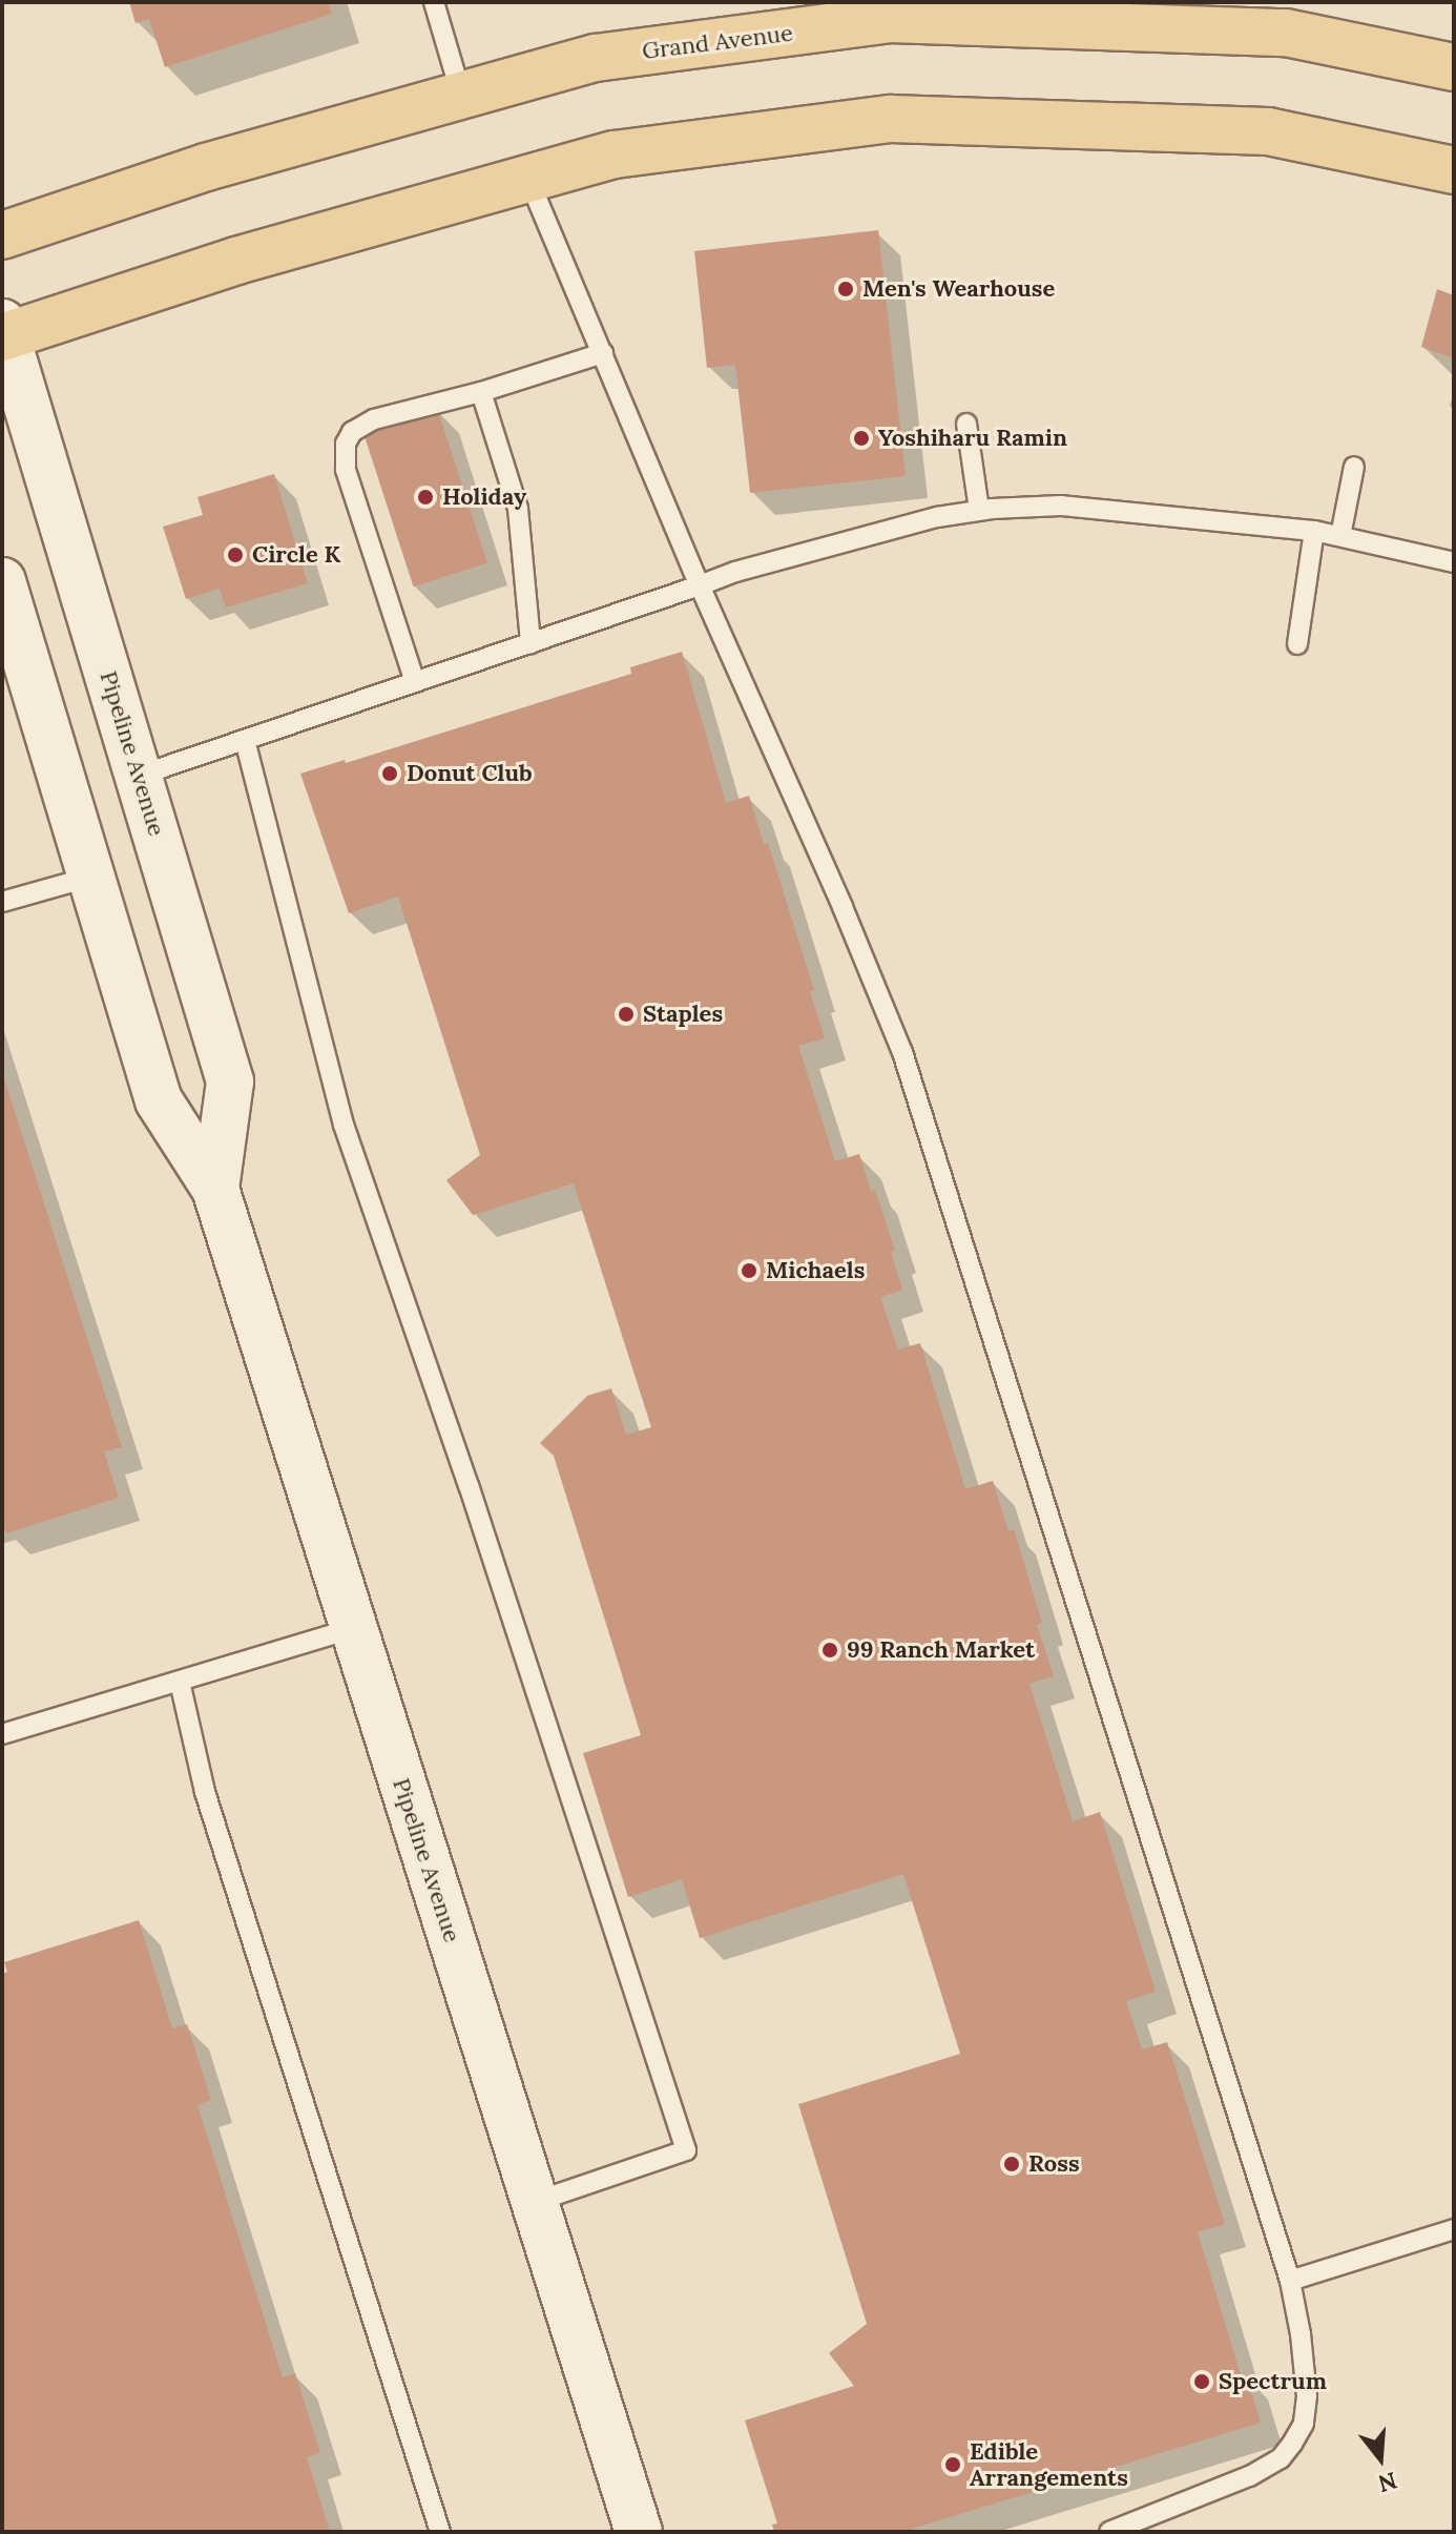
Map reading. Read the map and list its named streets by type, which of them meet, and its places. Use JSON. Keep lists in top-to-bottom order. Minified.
{"streets":{"main road":["Grand Avenue","Pipeline Avenue"]},"places":["Men's Wearhouse","Yoshiharu Ramin","Holiday","Circle K","Donut Club","Staples","Michaels","99 Ranch Market","Ross","Spectrum","Edible Arrangements"],"north":"bottom"}
